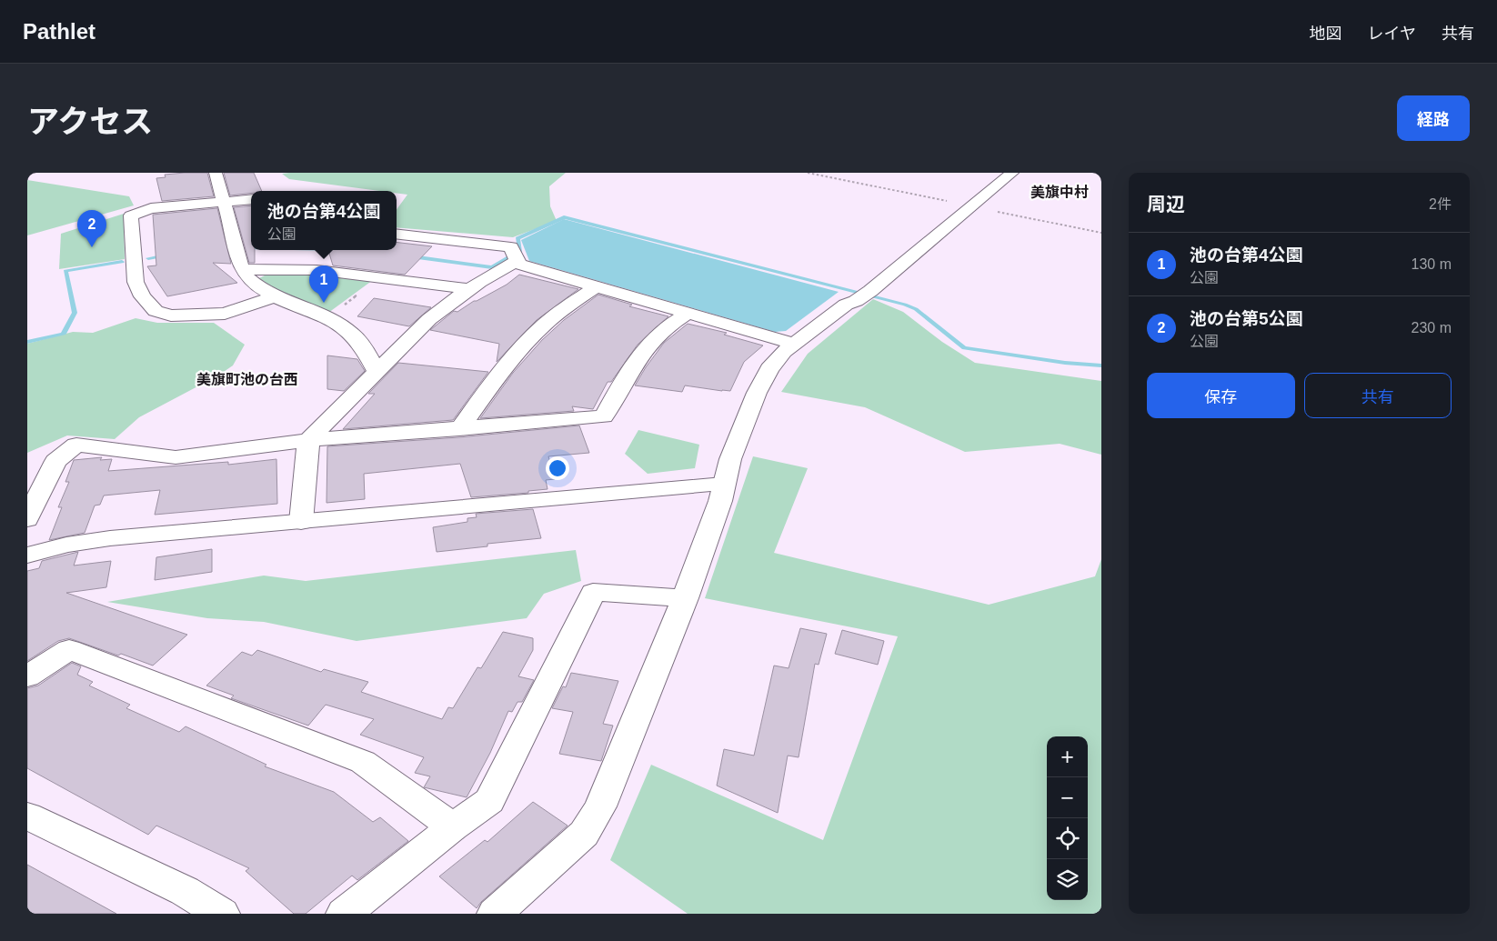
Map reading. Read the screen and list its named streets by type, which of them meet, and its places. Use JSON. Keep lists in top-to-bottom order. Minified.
{"districts":["美旗中村","美旗町池の台西"],"page":{"header":"Pathlet","nav":["地図","レイヤ","共有"],"title":"アクセス","buttons":["経路",["保存","共有"]],"heading":["周辺","2件"],"popup":["池の台第4公園","公園"],"pins":["2","1"],"list":[{"mark":"1","name":"池の台第4公園","note":"公園","value":"130 m"},{"mark":"2","name":"池の台第5公園","note":"公園","value":"230 m"}],"map_buttons":["+","−"]}}
